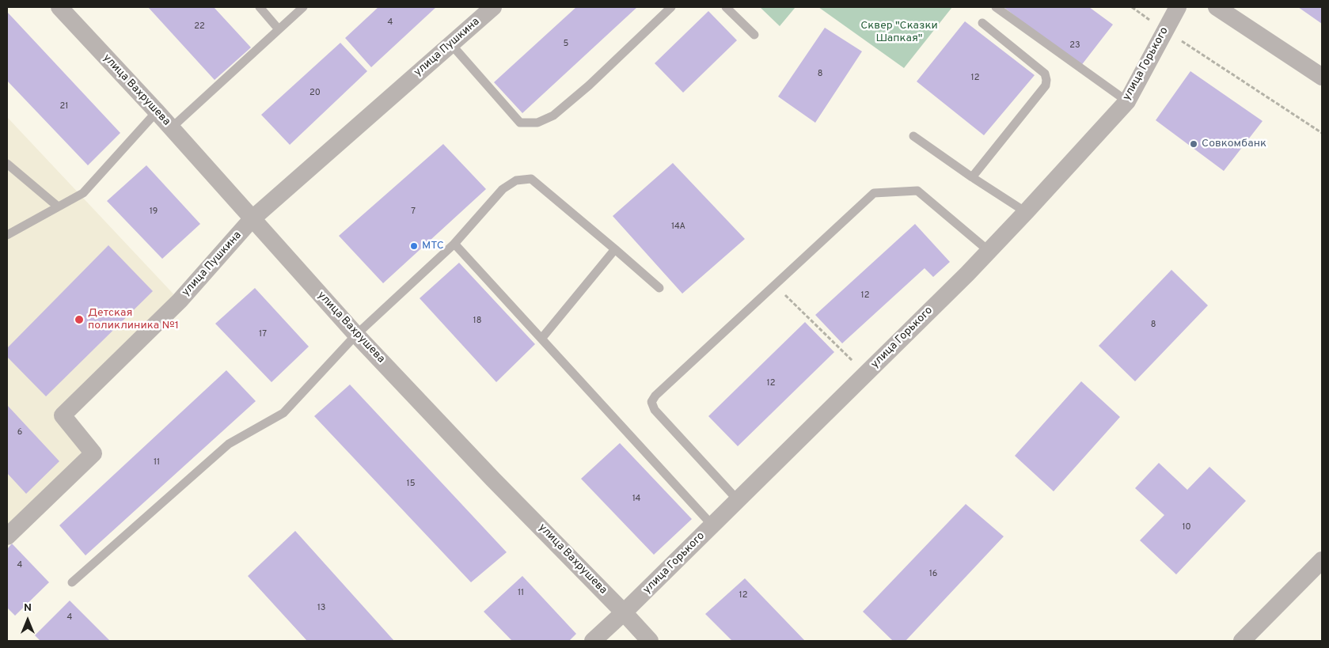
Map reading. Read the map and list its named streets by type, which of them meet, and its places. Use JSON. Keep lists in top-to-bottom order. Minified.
{"streets":{"street":["улица Пушкина","улица Горького","улица Вахрушева"]},"crossings":[["улица Пушкина","улица Вахрушева"],["улица Горького","улица Вахрушева"]],"parks":["Сквер \"Сказки Шапкая\""],"places":["Совкомбанк","МТС","Детская поликлиника №1"],"house_numbers":["4","22","5","23","8","12","20","21","19","7","14А","12","18","8","17","12","6","11","15","14","10","4","16","11","12","13","4"],"north":"top"}
